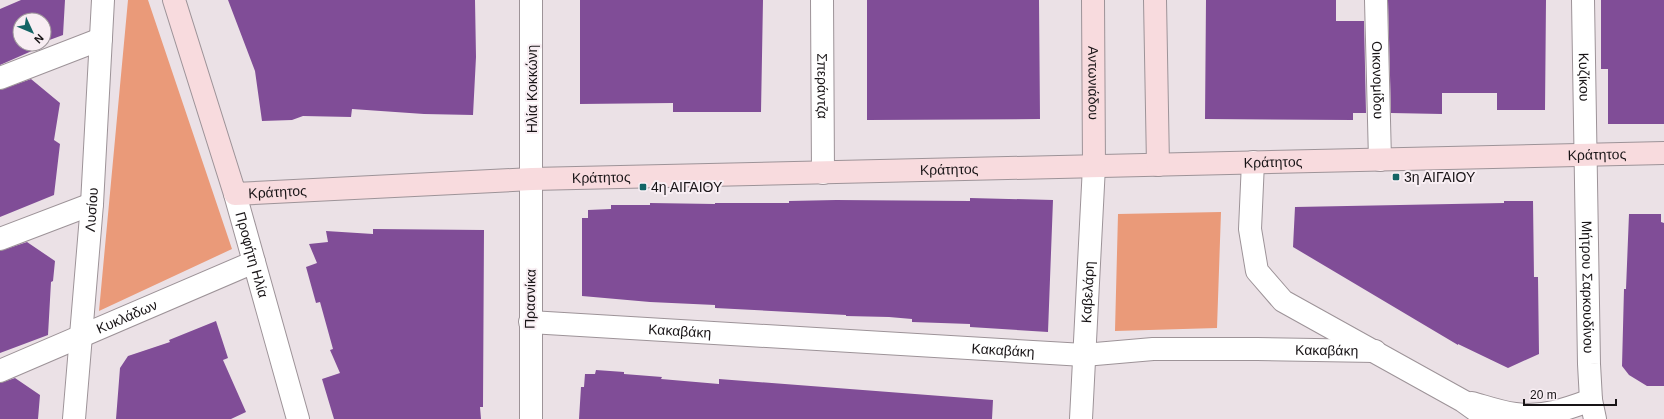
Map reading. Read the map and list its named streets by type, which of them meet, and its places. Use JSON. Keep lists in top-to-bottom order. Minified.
{"streets":{"street":["Κυζίκου","Οικονομίδου","Αντωνιάδου","Σπεράντζα","Ηλία Κοκκώνη","Κράτητος","Λυσίου","Προφήτη Ηλία","Μήτρου Σαρκουδίνου","Καβελάρη","Πρασνίκα","Κυκλάδων","Κακαβάκη"]},"crossings":[["Κυζίκου","Κράτητος"],["Κυζίκου","Μήτρου Σαρκουδίνου"],["Οικονομίδου","Κράτητος"],["Αντωνιάδου","Κράτητος"],["Αντωνιάδου","Καβελάρη"],["Σπεράντζα","Κράτητος"],["Ηλία Κοκκώνη","Κράτητος"],["Ηλία Κοκκώνη","Πρασνίκα"],["Κράτητος","Προφήτη Ηλία"],["Κράτητος","Μήτρου Σαρκουδίνου"],["Κράτητος","Καβελάρη"],["Κράτητος","Πρασνίκα"],["Λυσίου","Κυκλάδων"],["Προφήτη Ηλία","Κυκλάδων"],["Μήτρου Σαρκουδίνου","Κακαβάκη"],["Καβελάρη","Κακαβάκη"],["Πρασνίκα","Κακαβάκη"]],"places":{"transit":["3η ΑΙΓΑΙΟΥ","4η ΑΙΓΑΙΟΥ"]},"scale_bar":"20 m","north":"bottom right"}
